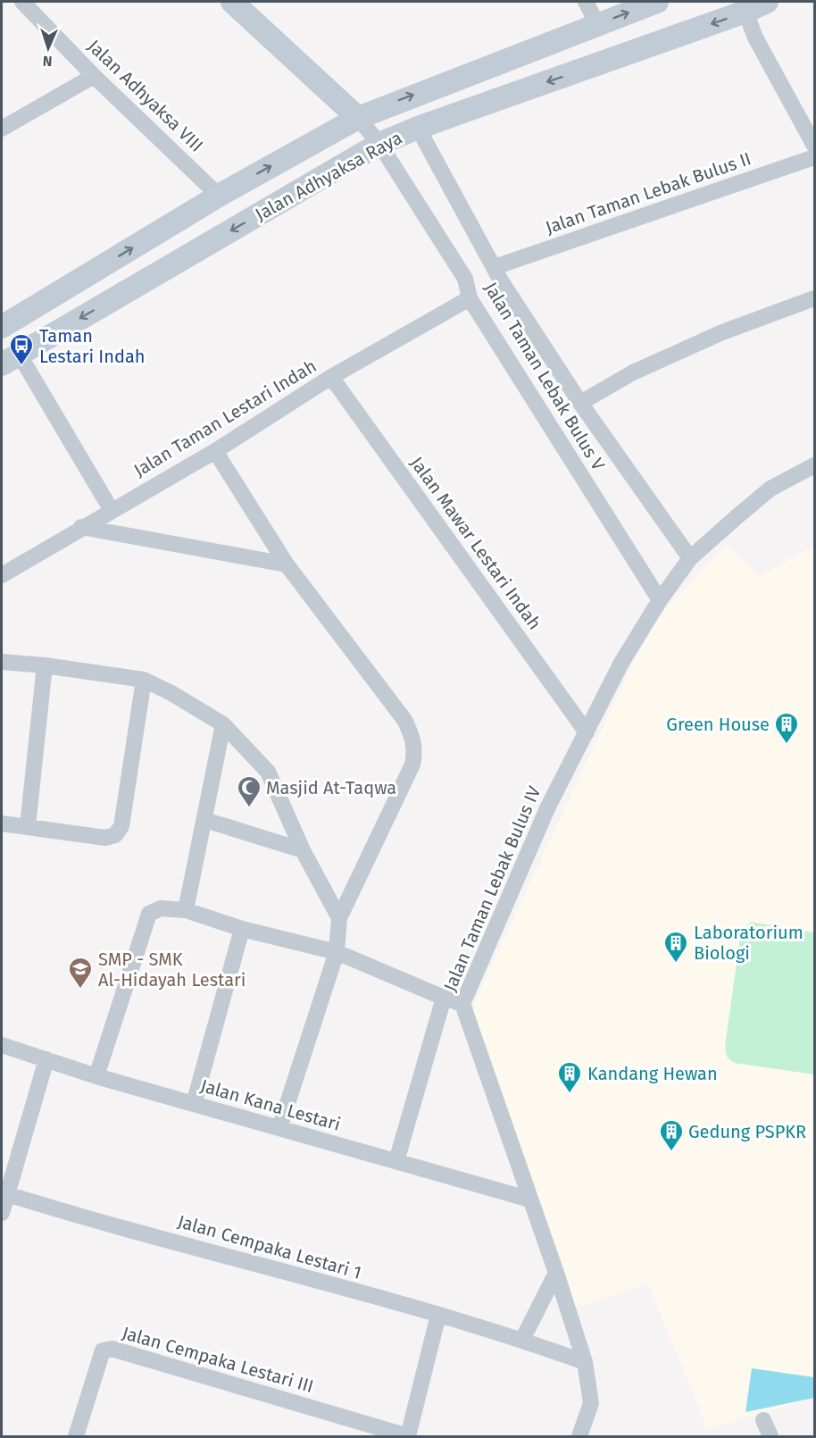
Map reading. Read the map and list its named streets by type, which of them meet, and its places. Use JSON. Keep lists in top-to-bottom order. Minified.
{"streets":{"main road":["Jalan Adhyaksa Raya"],"street":["Jalan Adhyaksa VIII","Jalan Taman Lebak Bulus II","Jalan Taman Lebak Bulus V","Jalan Taman Lestari Indah","Jalan Mawar Lestari Indah","Jalan Taman Lebak Bulus IV","Jalan Kana Lestari","Jalan Cempaka Lestari 1","Jalan Cempaka Lestari III"]},"crossings":[["Jalan Adhyaksa VIII","Jalan Adhyaksa Raya"],["Jalan Adhyaksa Raya","Jalan Taman Lebak Bulus V"],["Jalan Taman Lebak Bulus II","Jalan Taman Lebak Bulus V"],["Jalan Taman Lebak Bulus V","Jalan Taman Lestari Indah"],["Jalan Taman Lebak Bulus V","Jalan Taman Lebak Bulus IV"],["Jalan Taman Lestari Indah","Jalan Mawar Lestari Indah"],["Jalan Mawar Lestari Indah","Jalan Taman Lebak Bulus IV"],["Jalan Taman Lebak Bulus IV","Jalan Kana Lestari"],["Jalan Taman Lebak Bulus IV","Jalan Cempaka Lestari 1"]],"places":{"bus stop":["Taman Lestari Indah"],"building":["Green House","Laboratorium Biologi","Kandang Hewan","Gedung PSPKR"],"mosque":["Masjid At-Taqwa"],"school or university":["SMP - SMK Al-Hidayah Lestari"]},"north":"bottom"}
